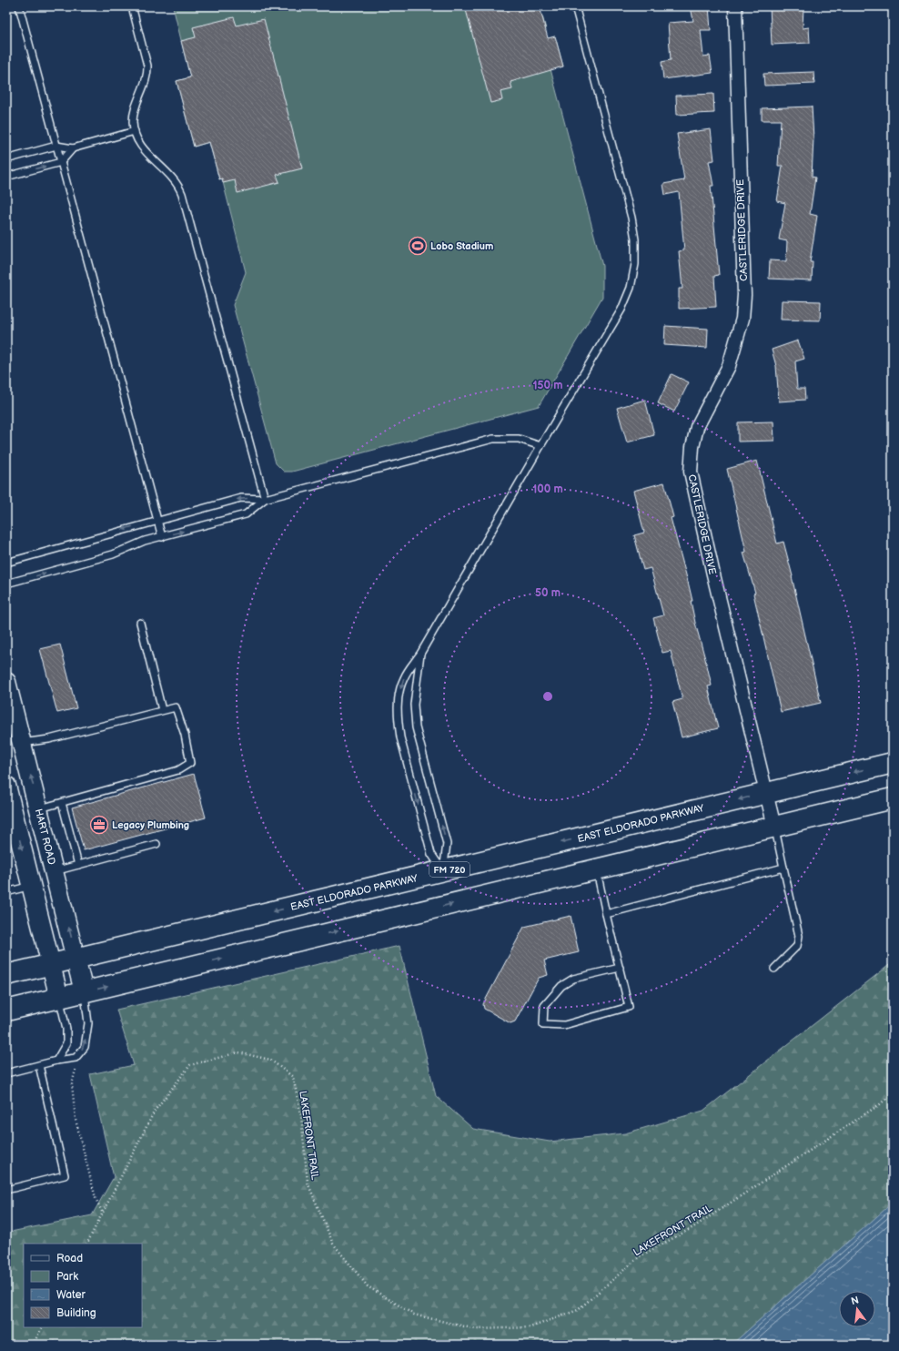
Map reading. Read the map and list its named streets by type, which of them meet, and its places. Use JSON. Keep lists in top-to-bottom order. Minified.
{"streets":{"main road":["EAST ELDORADO PARKWAY","FM 720"],"street":["CASTLERIDGE DRIVE","HART ROAD"],"path":["LAKEFRONT TRAIL"]},"crossings":[["CASTLERIDGE DRIVE","EAST ELDORADO PARKWAY"],["EAST ELDORADO PARKWAY","HART ROAD"]],"places":{"sports":["Lobo Stadium"],"office":["Legacy Plumbing"]},"legend":["Road","Park","Water","Building"],"north":"top","rings":["150 m","100 m","50 m"]}
